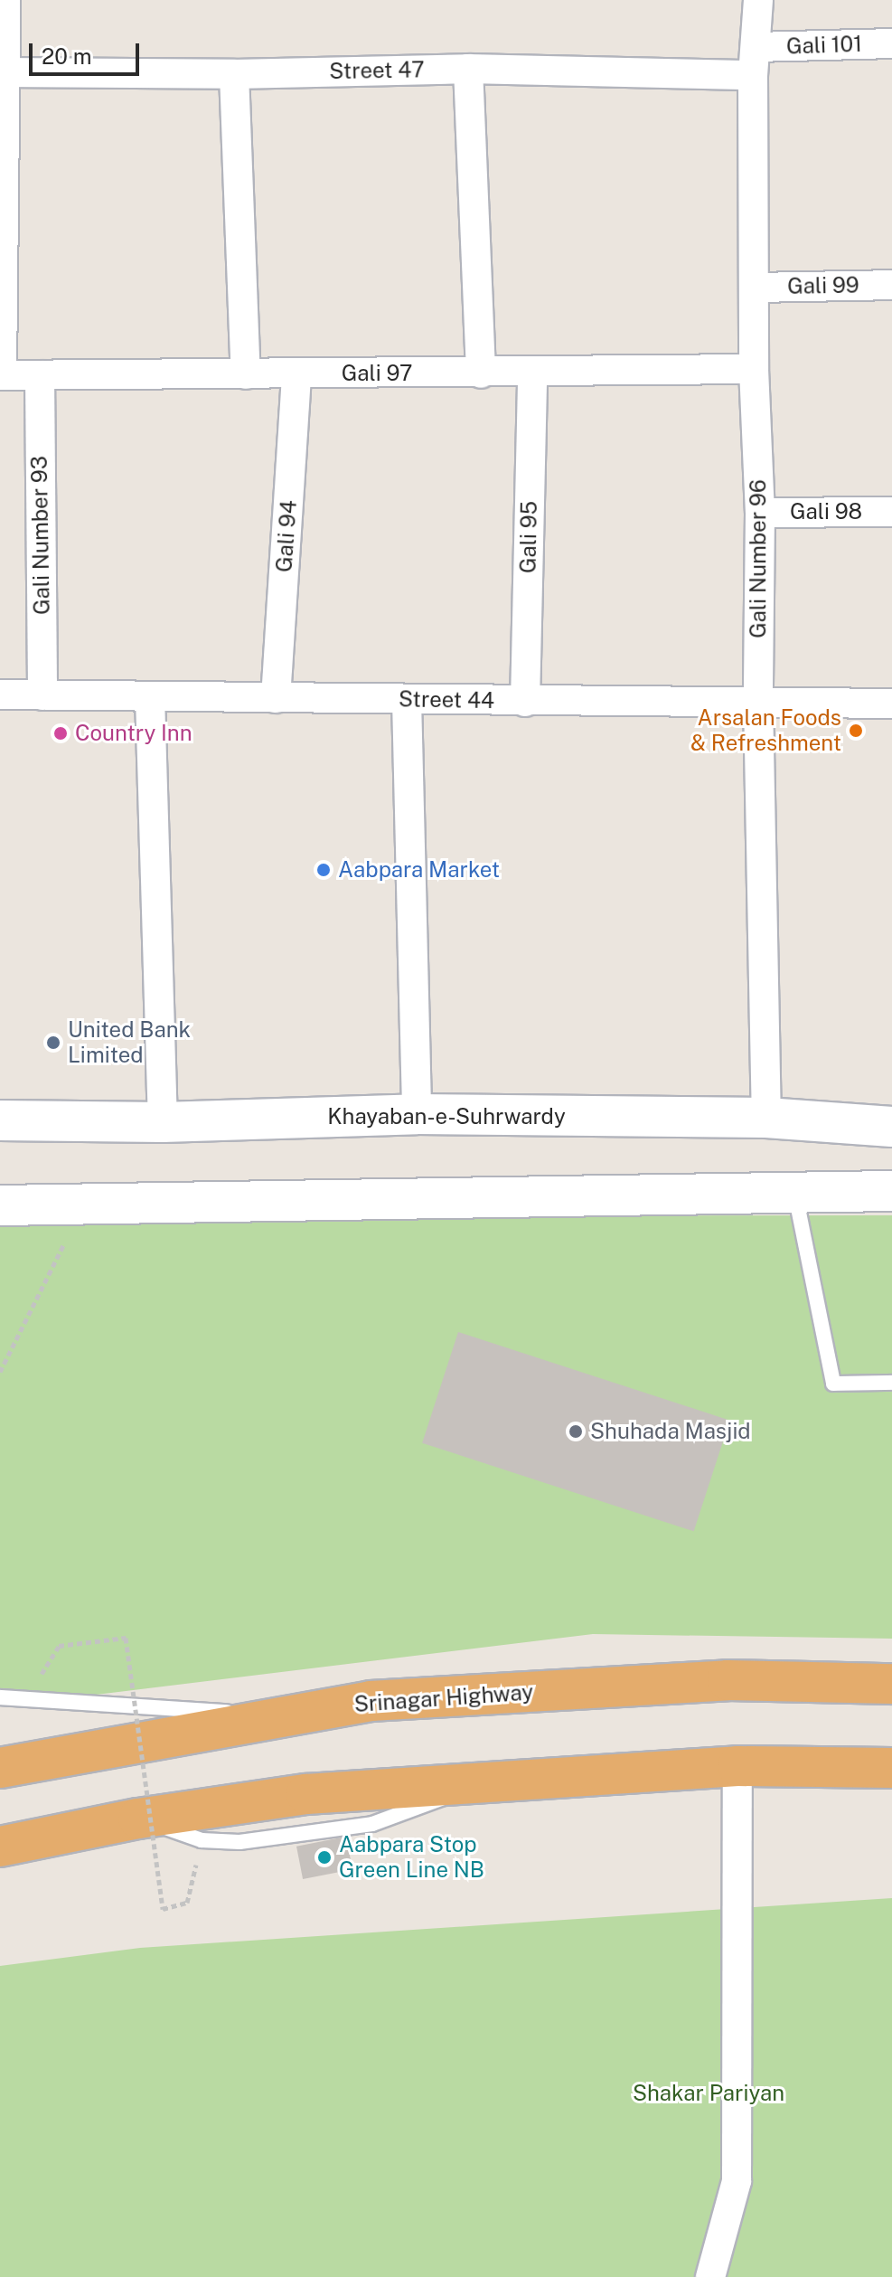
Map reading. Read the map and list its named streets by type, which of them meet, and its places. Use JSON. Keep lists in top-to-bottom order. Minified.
{"streets":{"highway":["Srinagar Highway"],"main road":["Khayaban-e-Suhrwardy"],"street":["Gali 101","Street 47","Gali 99","Gali 97","Gali 98","Gali Number 93","Gali 94","Gali 95","Gali Number 96","Street 44"]},"crossings":[["Gali 101","Street 47"],["Gali 101","Gali Number 96"],["Street 47","Gali Number 96"],["Gali 99","Gali Number 96"],["Gali 97","Gali Number 93"],["Gali 97","Gali 94"],["Gali 97","Gali 95"],["Gali 97","Gali Number 96"],["Gali 98","Gali Number 96"],["Gali Number 93","Street 44"],["Gali 94","Street 44"],["Gali 95","Street 44"],["Gali Number 96","Street 44"],["Gali Number 96","Khayaban-e-Suhrwardy"]],"parks":["Shakar Pariyan"],"places":["Arsalan Foods & Refreshment","Country Inn","Aabpara Market","United Bank Limited","Shuhada Masjid","Aabpara Stop Green Line NB"],"scale_bar":"20 m"}
